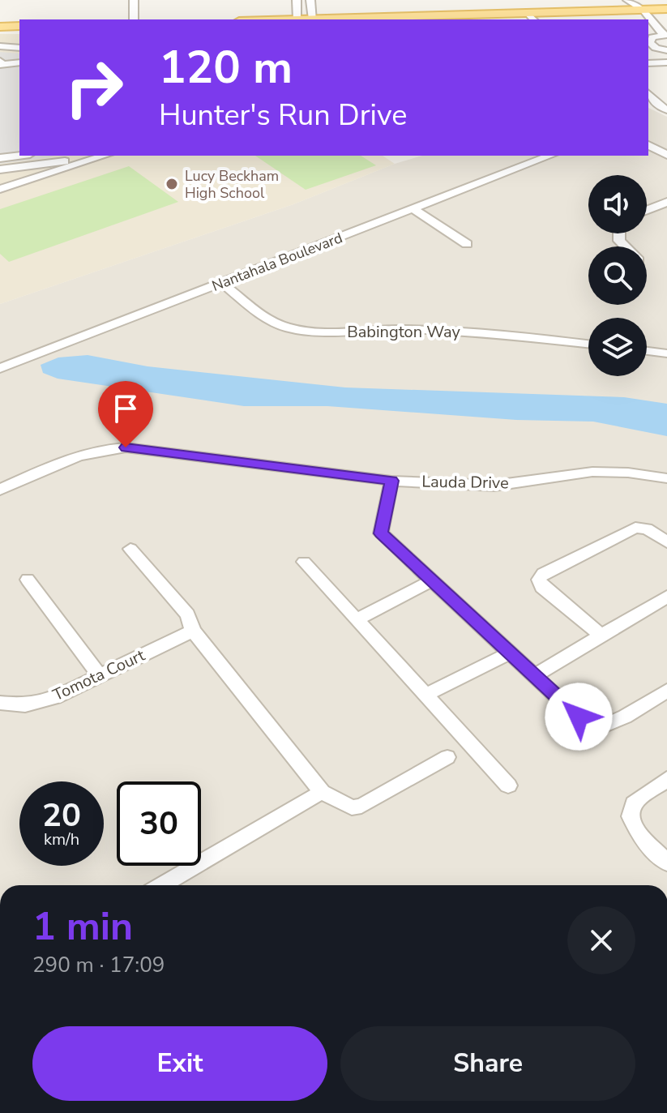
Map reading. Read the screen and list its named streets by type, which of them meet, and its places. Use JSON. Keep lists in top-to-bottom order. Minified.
{"streets":{"street":["Nantahala Boulevard","Babington Way","Lauda Drive","Tomota Court"]},"crossings":[["Nantahala Boulevard","Babington Way"]],"places":["Lucy Beckham High School"],"page":{"turn":["120 m","Hunter's Run Drive"],"speed":"20 km/h","limit":"30","heading":["1 min","290 m · 17:09"],"buttons":["Exit","Share"]}}
